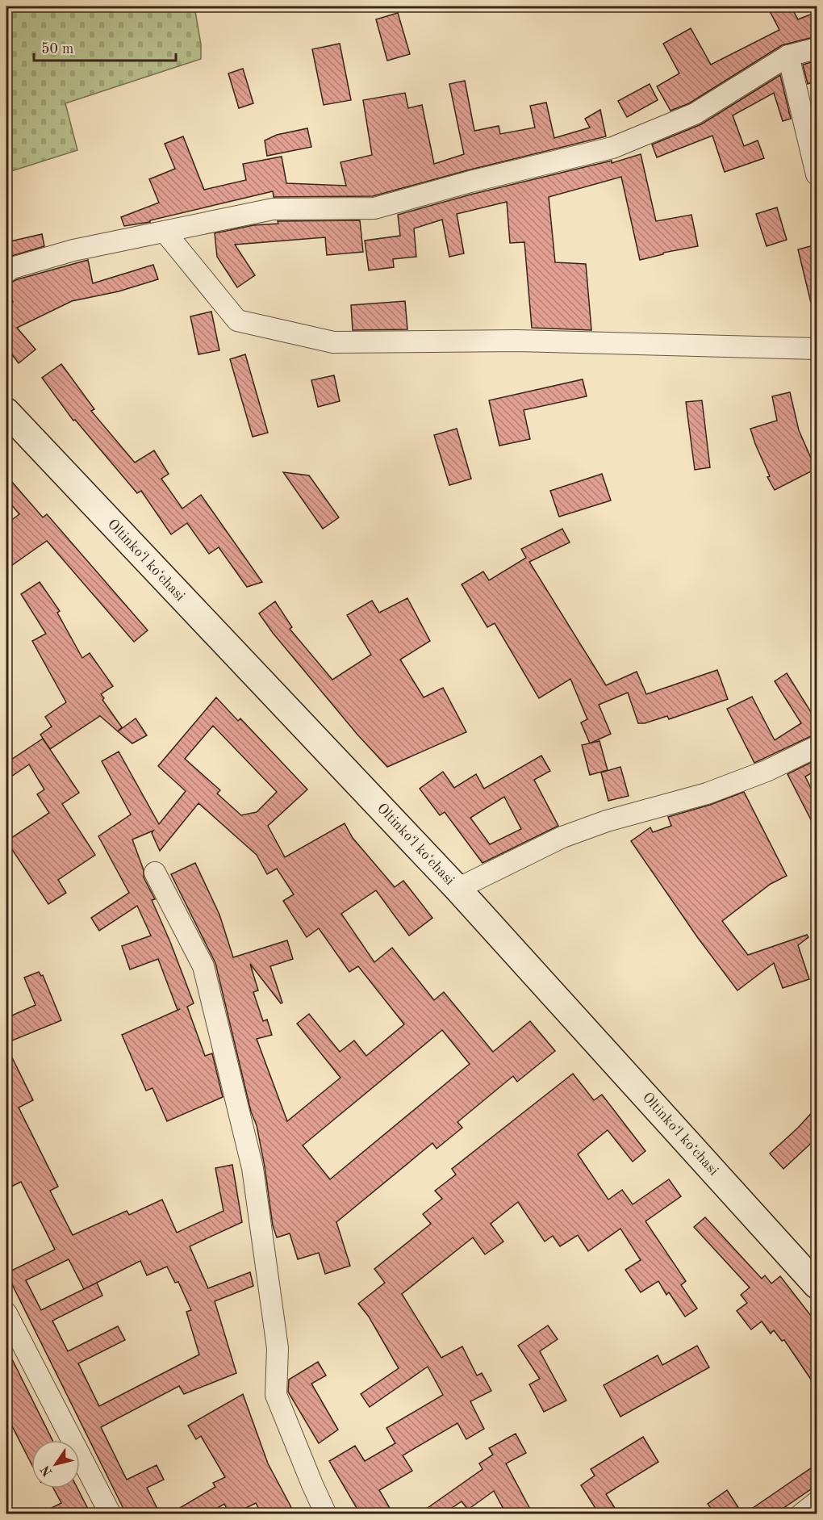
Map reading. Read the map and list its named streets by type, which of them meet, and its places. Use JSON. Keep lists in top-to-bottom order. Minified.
{"streets":{"main road":["Oltinkoʻl koʻchasi"]},"scale_bar":"50 m","north":"bottom left"}
